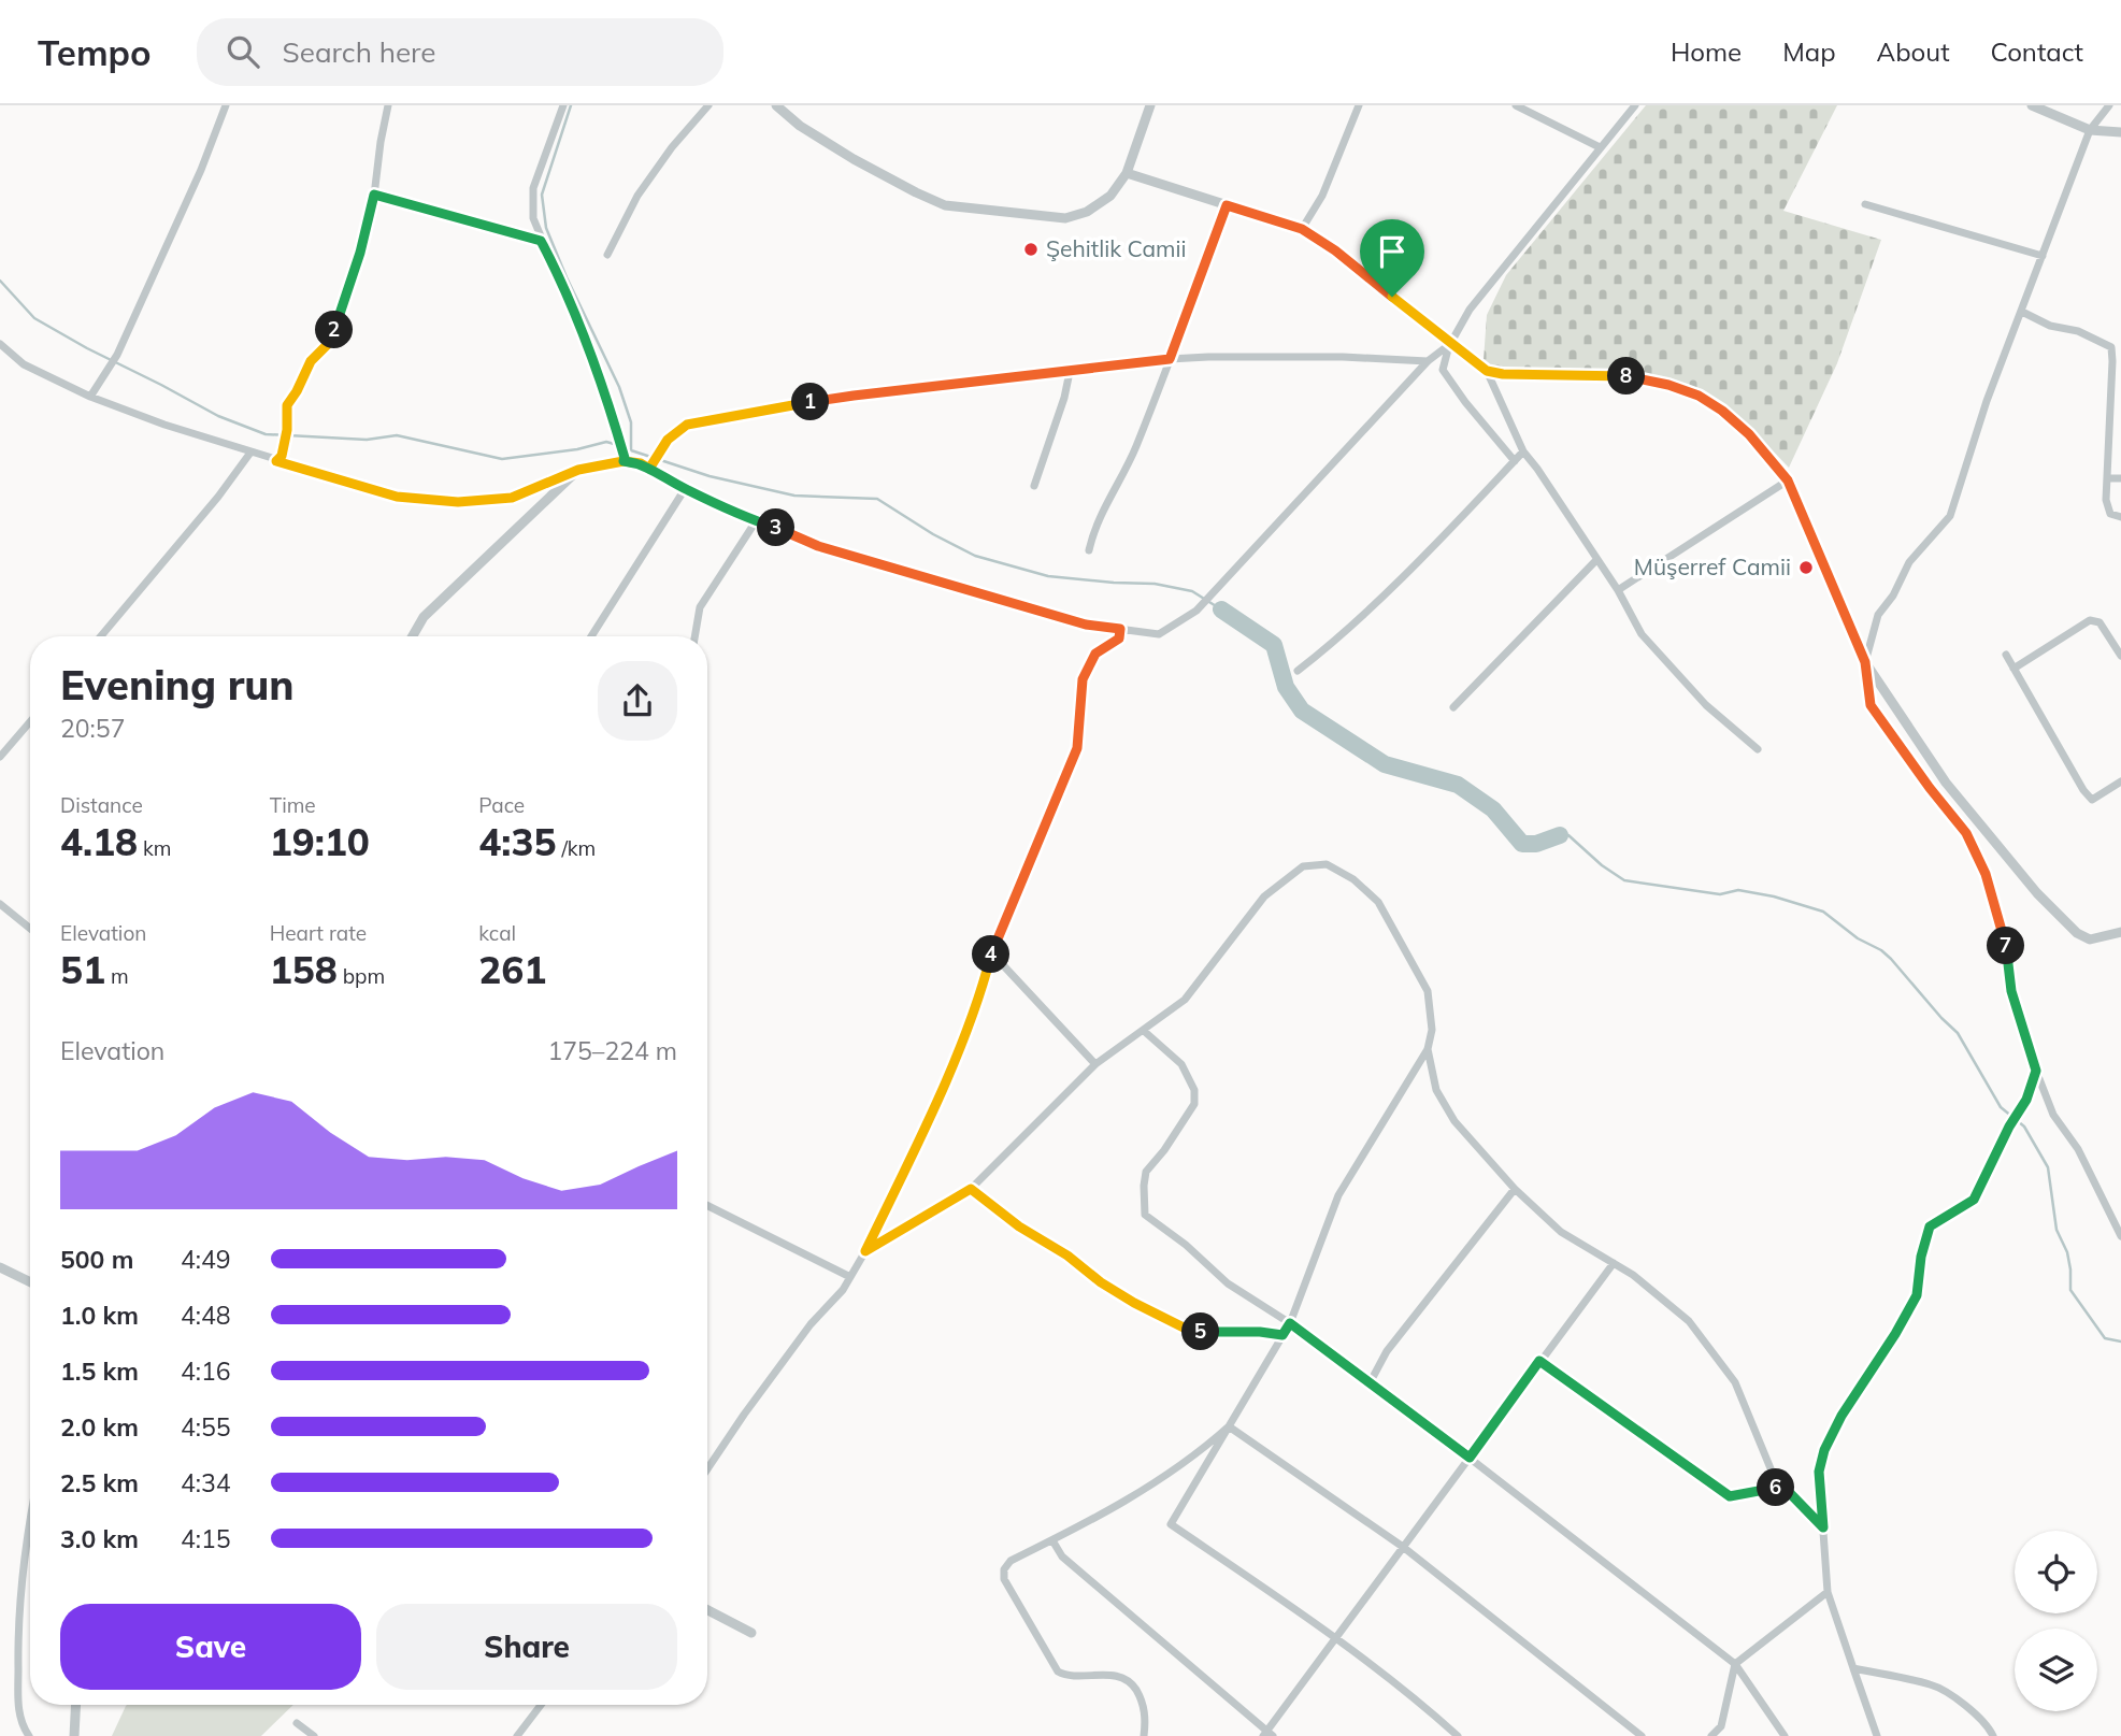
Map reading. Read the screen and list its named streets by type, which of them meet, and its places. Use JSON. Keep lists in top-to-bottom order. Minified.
{"places":["Şehitlik Camii","Müşerref Camii"],"page":{"header":"Tempo","search":"Search here","nav":["Home","Map","About","Contact"],"pins":["2","8","1","3","7","4","5","6"],"heading":["Evening run","20:57"],"stats":[["Distance","4.18 km"],["Time","19:10"],["Pace","4:35 /km"],["Elevation","51 m"],["Heart rate","158 bpm"],["kcal","261"]],"chart":["Elevation","175–224 m"],"list":[{"name":"500 m","note":"4:49"},{"name":"1.0 km","note":"4:48"},{"name":"1.5 km","note":"4:16"},{"name":"2.0 km","note":"4:55"},{"name":"2.5 km","note":"4:34"},{"name":"3.0 km","note":"4:15"}],"buttons":["Save","Share"]}}
